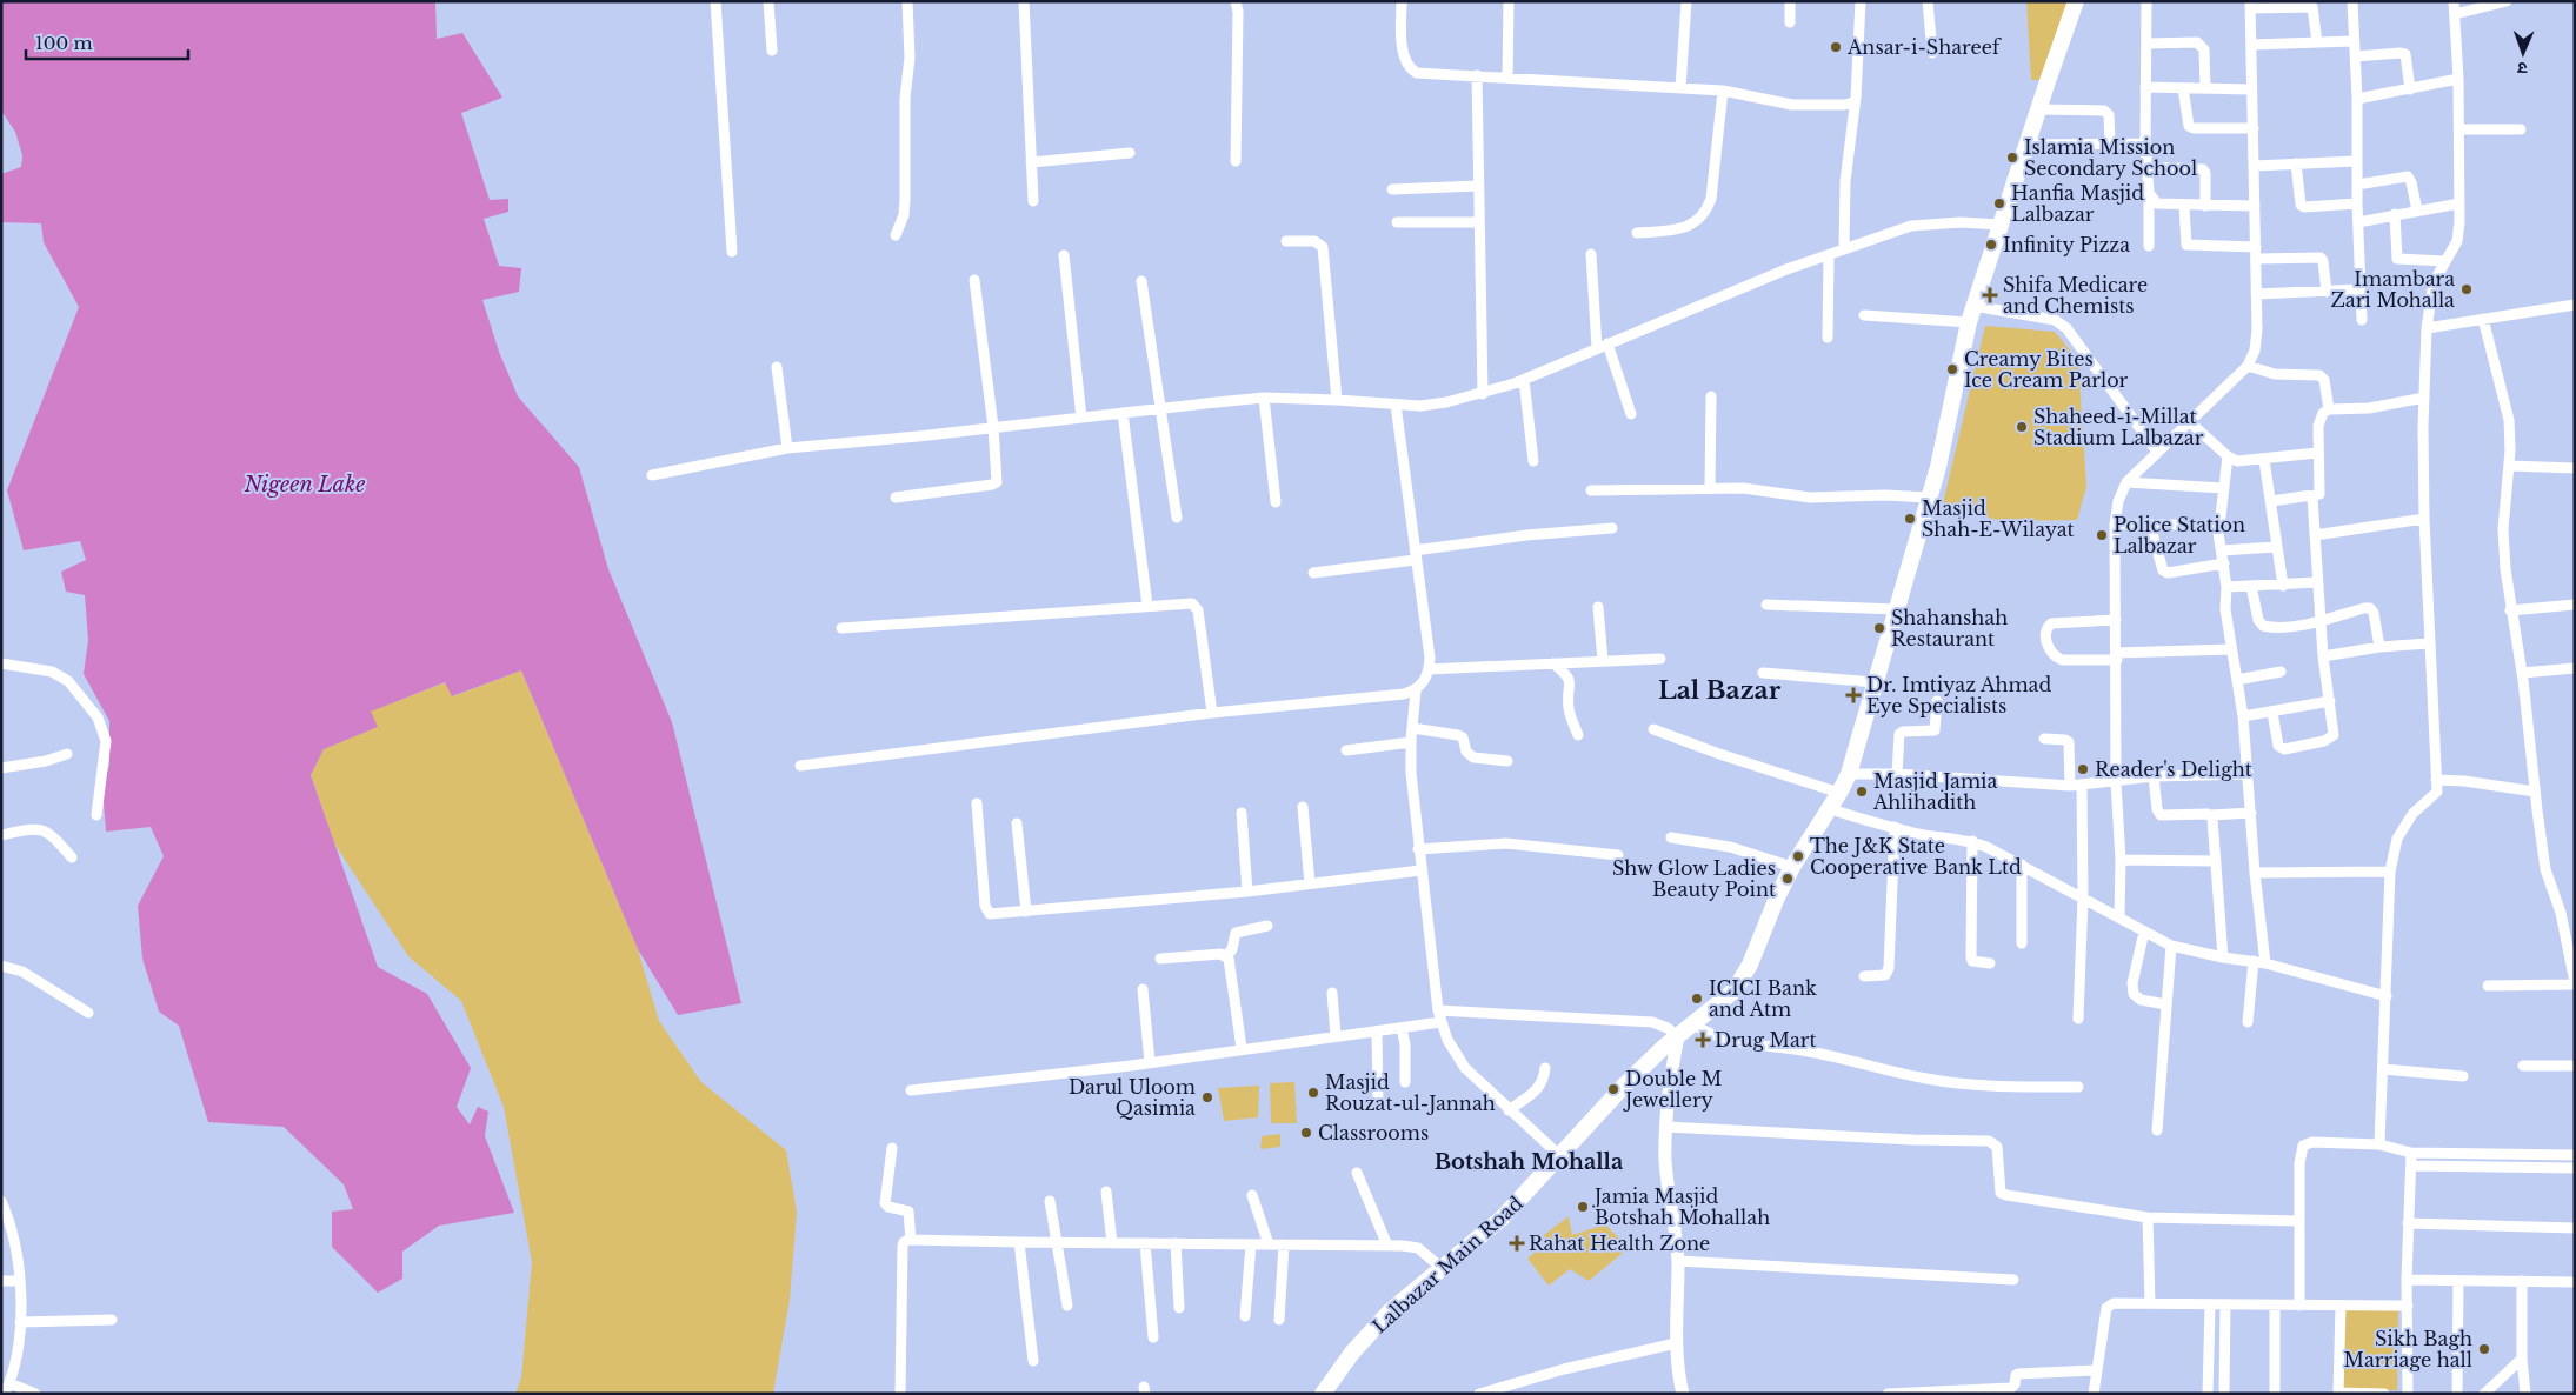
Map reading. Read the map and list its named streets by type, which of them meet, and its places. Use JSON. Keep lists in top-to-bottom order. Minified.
{"streets":{"main road":["Lalbazar Main Road"]},"districts":["Lal Bazar","Botshah Mohalla"],"water":["Nigeen Lake"],"places":{"other":["Ansar-i-Shareef","Islamia Mission Secondary School","Hanfia Masjid Lalbazar","Infinity Pizza","Imambara Zari Mohalla","Creamy Bites Ice Cream Parlor","Shaheed-i-Millat Stadium Lalbazar","Masjid Shah-E-Wilayat","Police Station Lalbazar","Shahanshah Restaurant","Reader's Delight","Masjid Jamia Ahlihadith","The J&K State Cooperative Bank Ltd","Shw Glow Ladies Beauty Point","ICICI Bank and Atm","Double M Jewellery","Masjid Rouzat-ul-Jannah","Darul Uloom Qasimia","Classrooms","Jamia Masjid Botshah Mohallah","Sikh Bagh Marriage hall"],"health":["Shifa Medicare and Chemists","Dr. Imtiyaz Ahmad Eye Specialists","Drug Mart","Rahat Health Zone"]},"scale_bar":"100 m","north":"bottom"}
